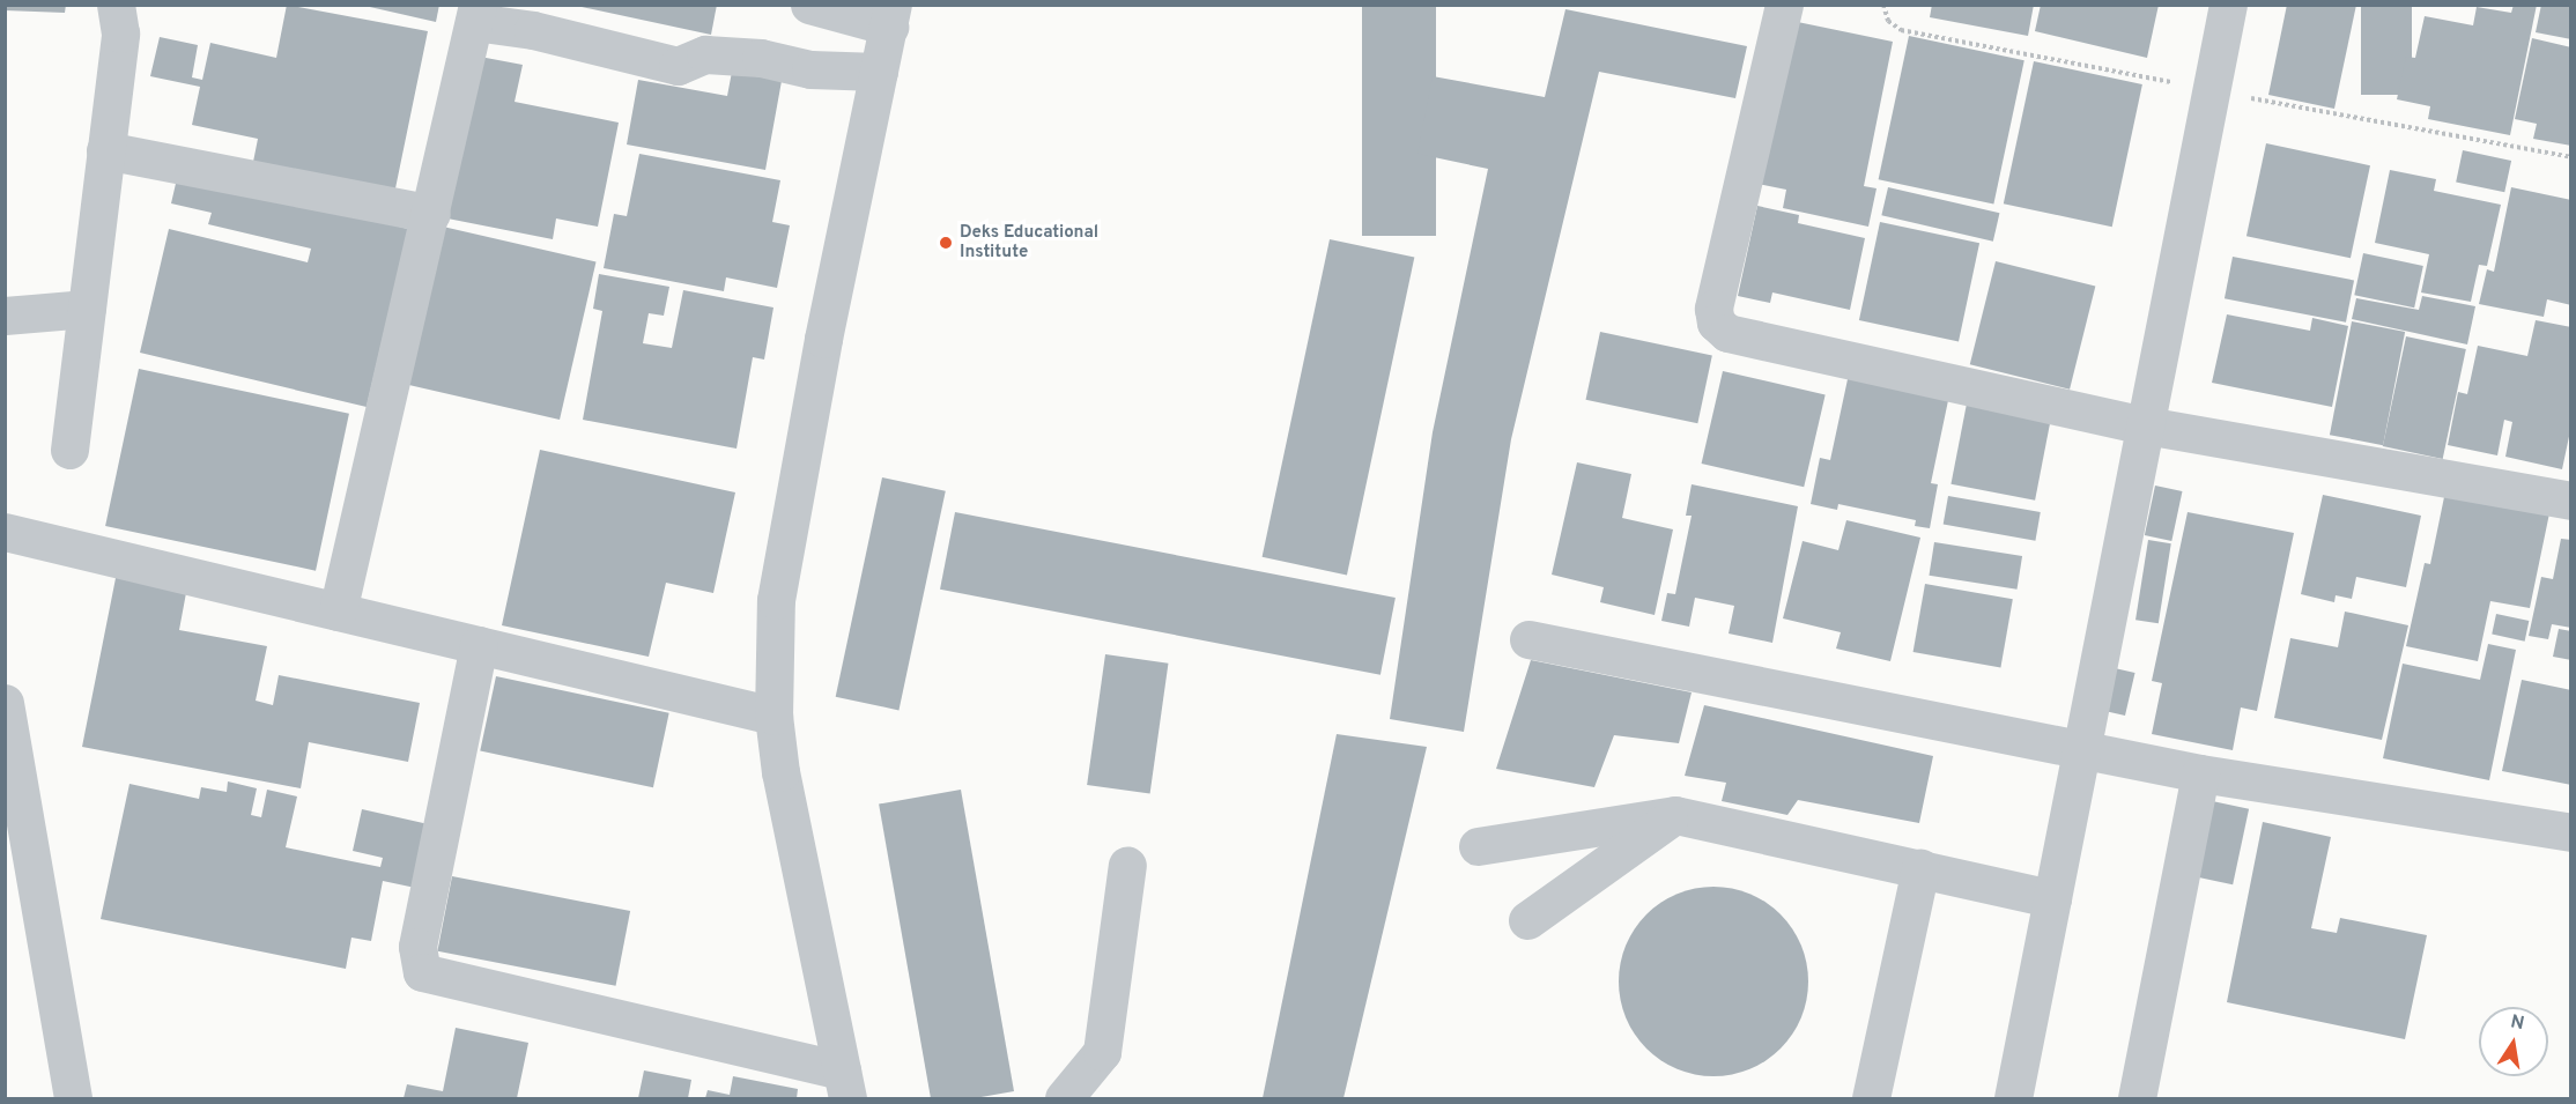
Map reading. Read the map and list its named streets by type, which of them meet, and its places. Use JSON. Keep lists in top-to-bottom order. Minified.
{"places":["Deks Educational Institute"],"north":"top"}
